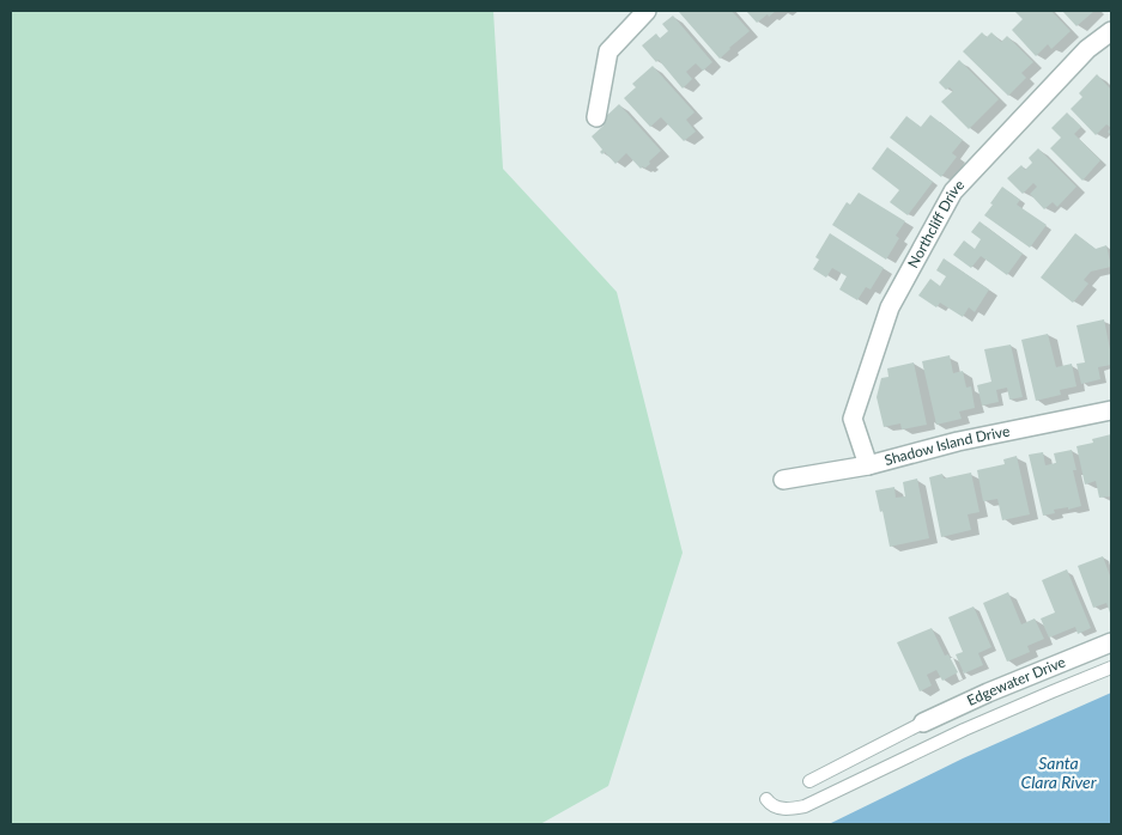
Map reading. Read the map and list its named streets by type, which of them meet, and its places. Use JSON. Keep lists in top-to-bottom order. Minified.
{"streets":{"street":["Northcliff Drive","Shadow Island Drive","Edgewater Drive"]},"crossings":[["Northcliff Drive","Shadow Island Drive"]],"water":["Santa Clara River"]}
